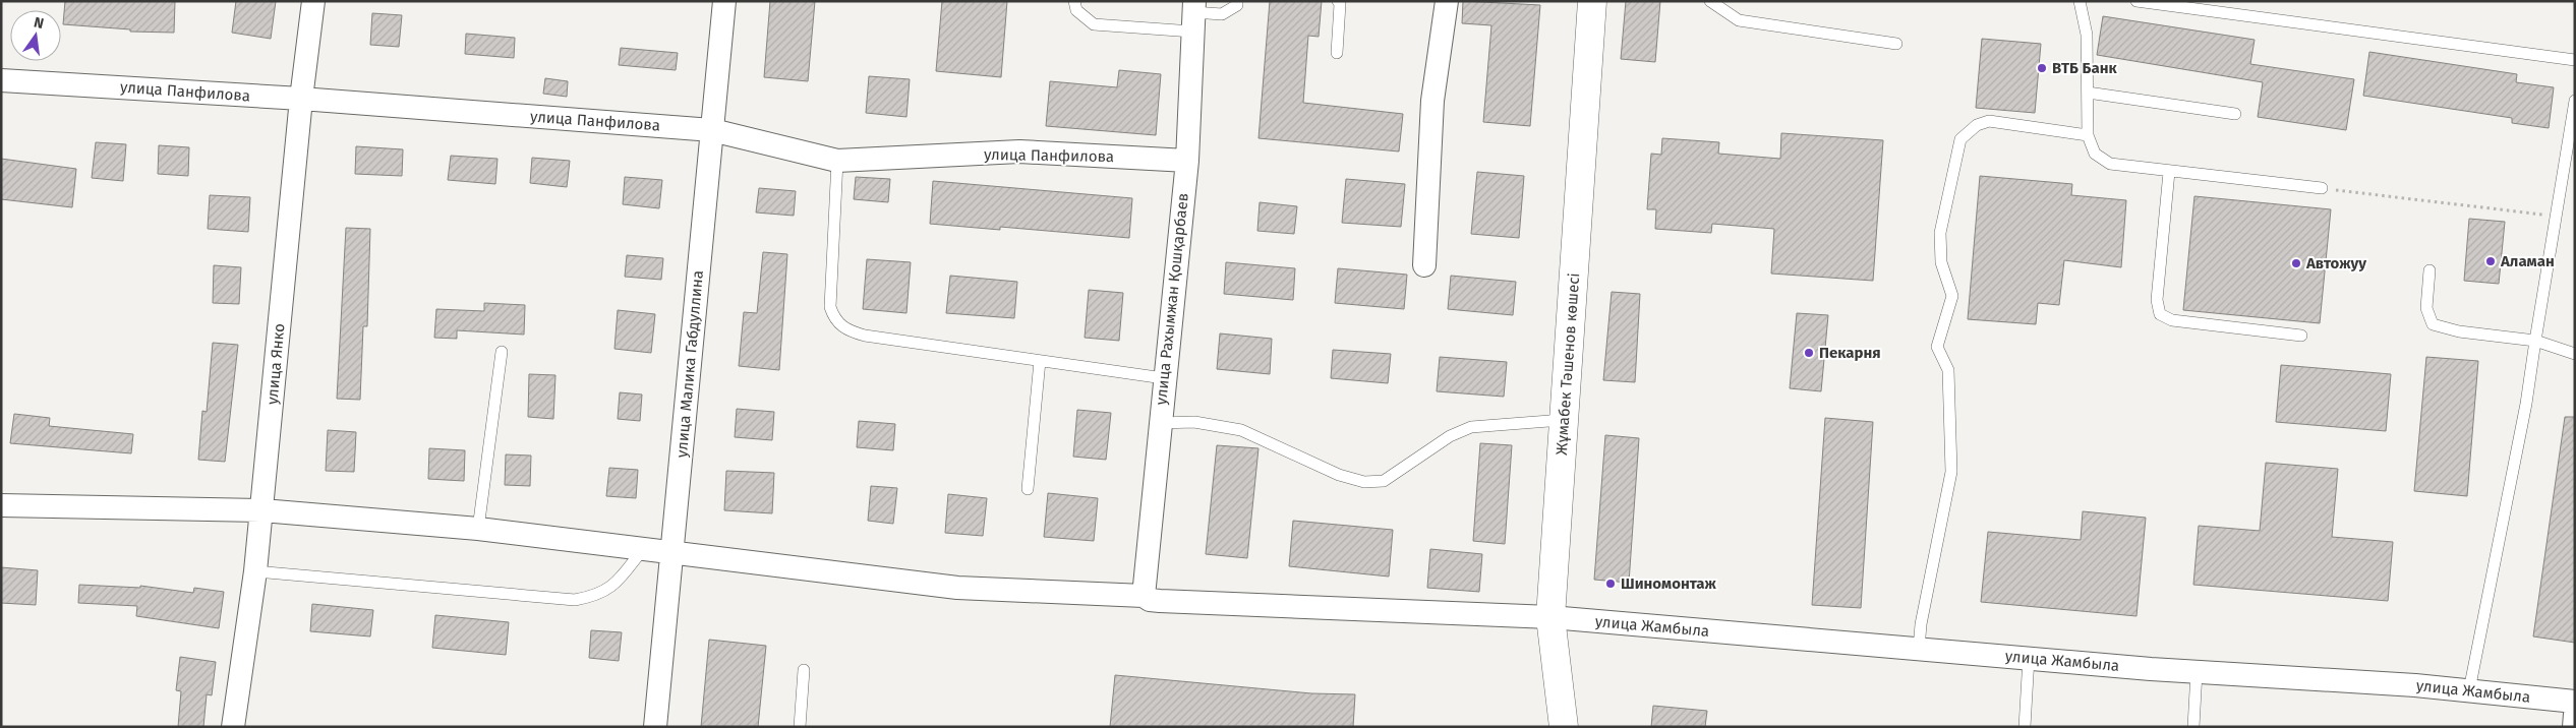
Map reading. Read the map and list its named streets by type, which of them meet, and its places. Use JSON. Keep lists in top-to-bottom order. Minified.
{"streets":{"main road":["Жұмабек Тәшенов көшесі"],"street":["улица Панфилова","улица Рахымжан Қошқарбаев","улица Янко","улица Малика Габдуллина","улица Жамбыла"]},"crossings":[["улица Панфилова","улица Рахымжан Қошқарбаев"],["улица Панфилова","улица Янко"],["улица Панфилова","улица Малика Габдуллина"],["улица Рахымжан Қошқарбаев","улица Жамбыла"],["улица Янко","улица Жамбыла"],["улица Малика Габдуллина","улица Жамбыла"],["Жұмабек Тәшенов көшесі","улица Жамбыла"]],"places":["ВТБ Банк","Аламан","Автожуу","Пекарня","Шиномонтаж"],"north":"top"}
